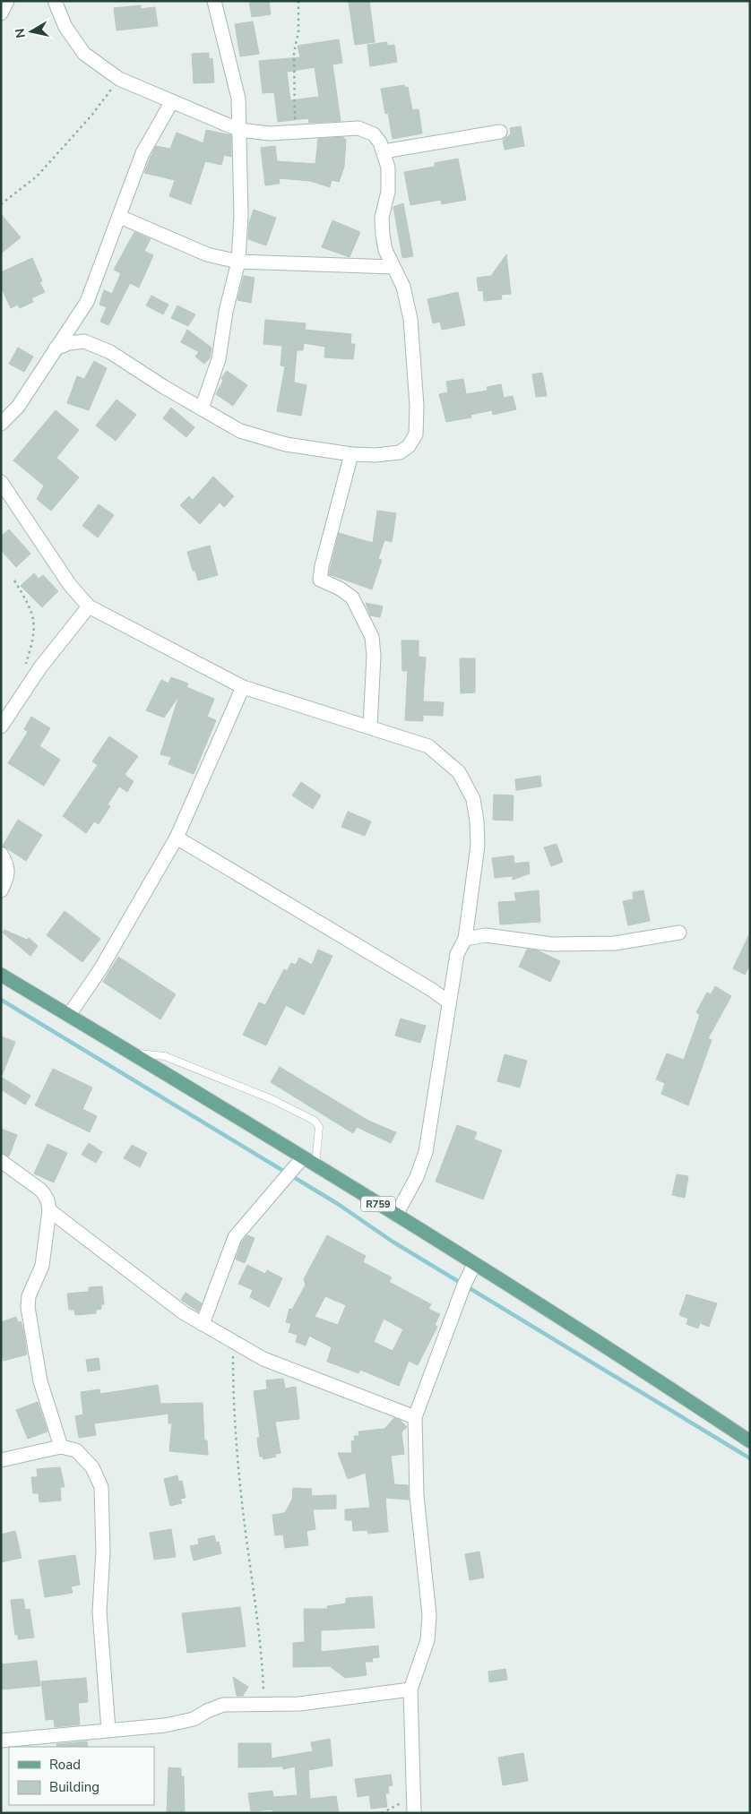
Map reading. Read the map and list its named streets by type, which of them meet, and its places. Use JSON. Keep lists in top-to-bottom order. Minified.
{"streets":{"main road":["R759"]},"legend":["Road","Building"],"north":"left"}
